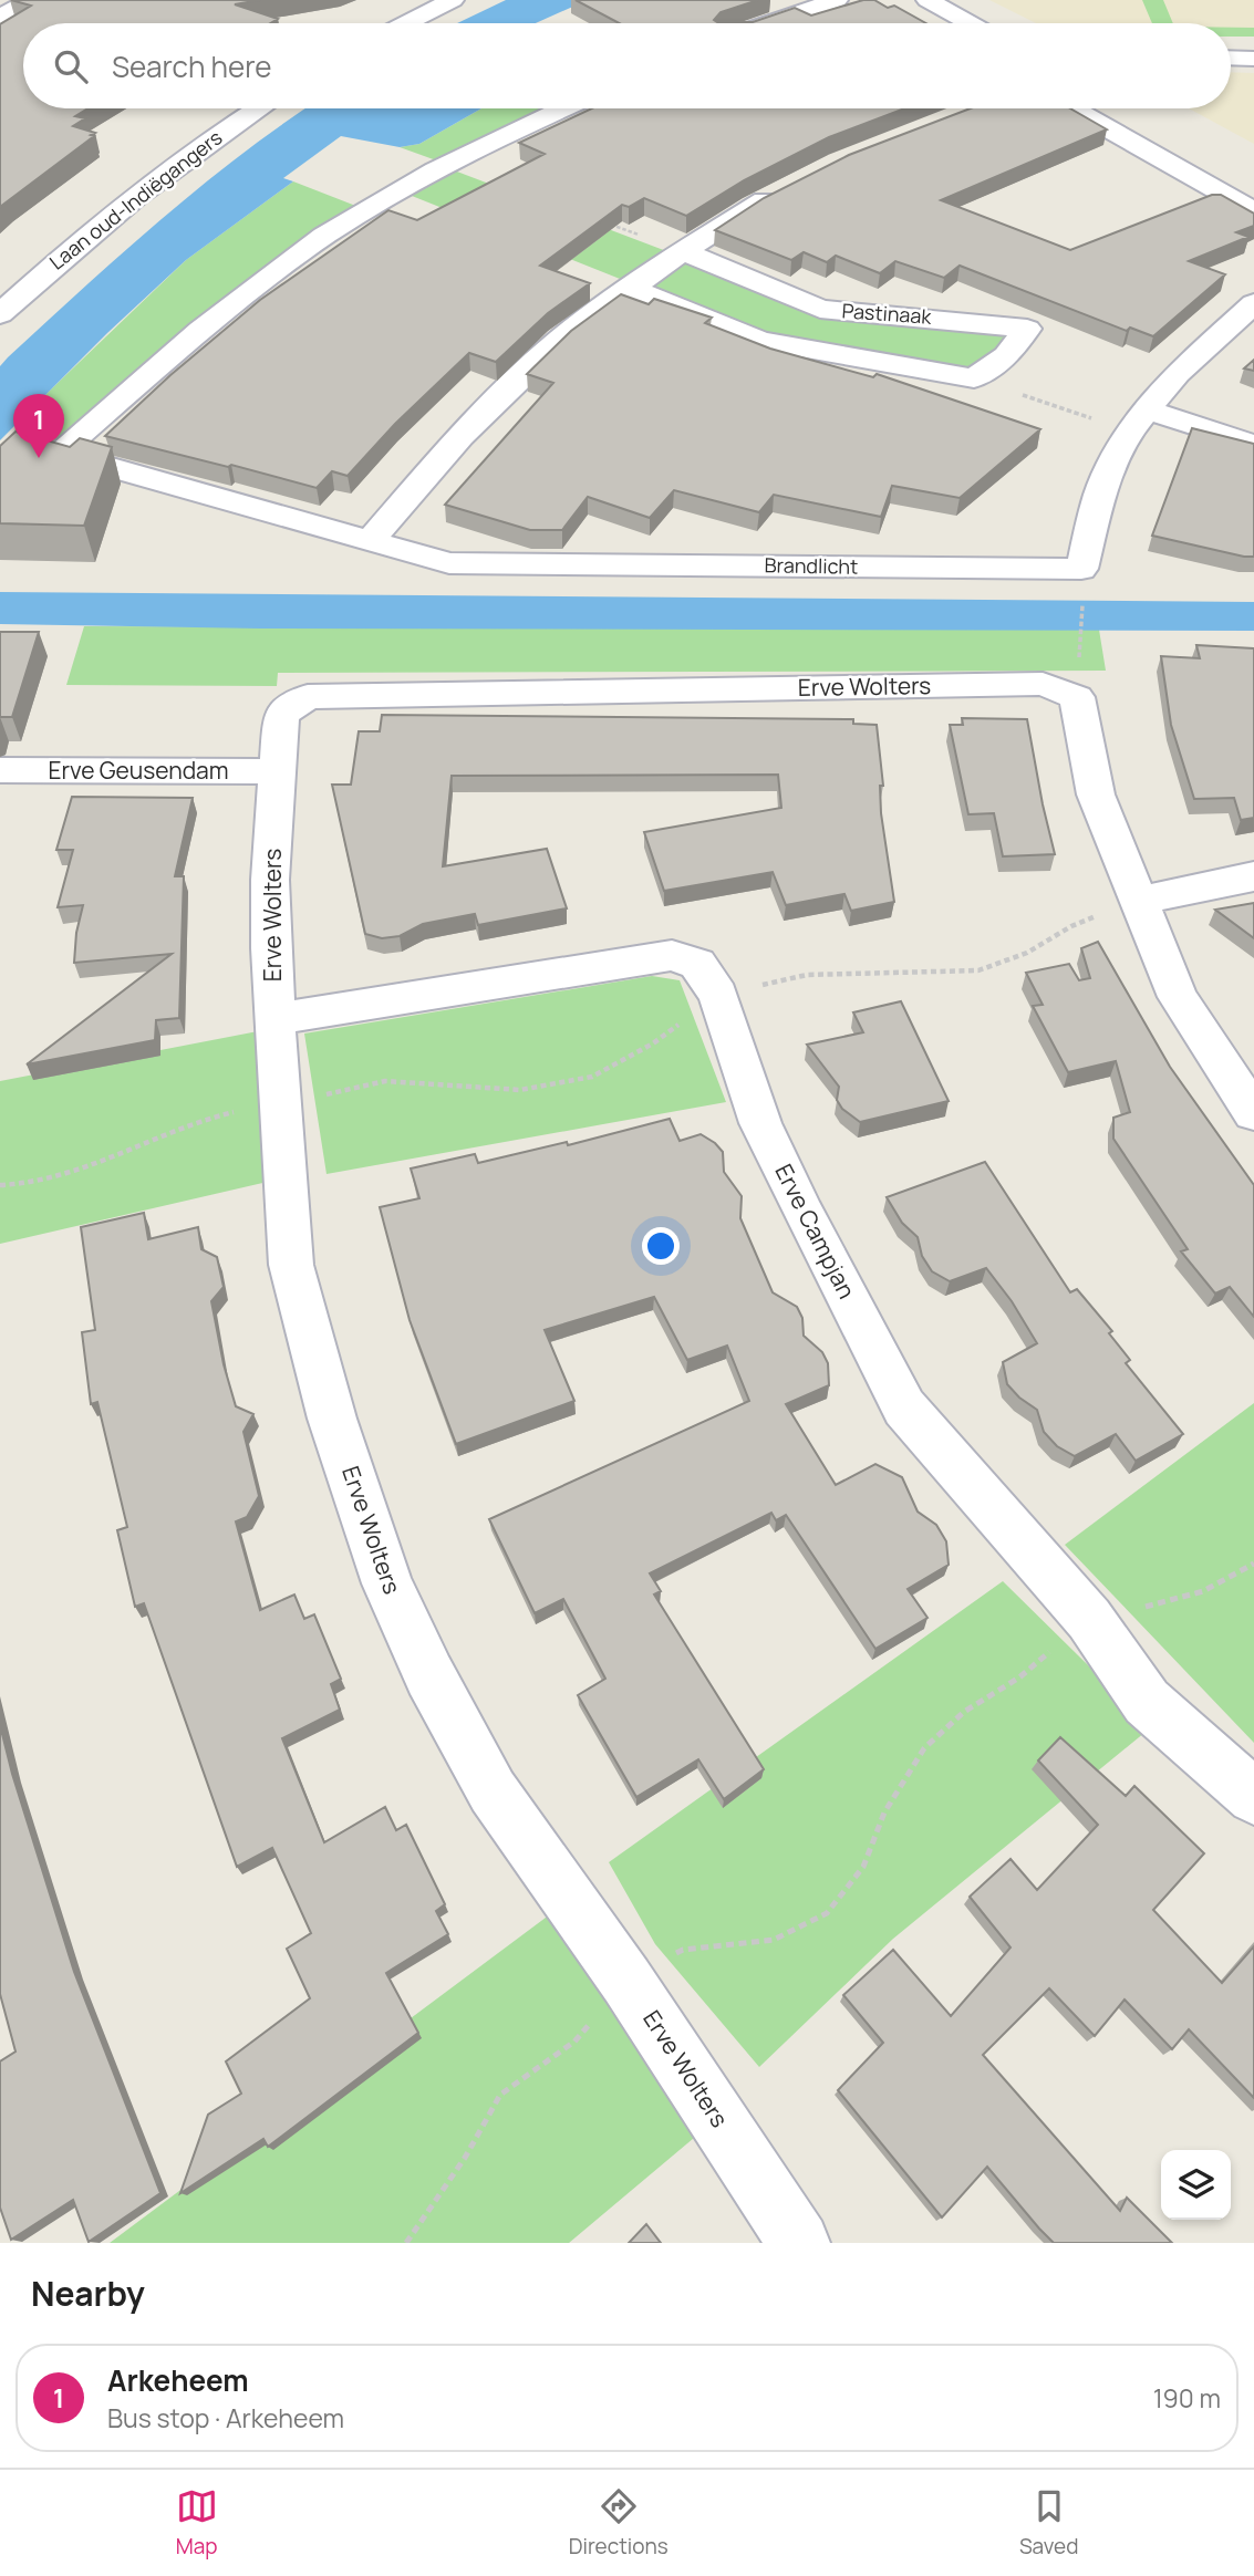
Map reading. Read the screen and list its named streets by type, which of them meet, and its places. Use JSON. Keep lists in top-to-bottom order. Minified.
{"streets":{"street":["Laan oud-Indiëgangers","Pastinaak","Brandlicht","Erve Wolters","Erve Geusendam","Erve Campjan"]},"crossings":[["Erve Wolters","Erve Geusendam"],["Erve Wolters","Erve Campjan"]],"page":{"search":"Search here","pins":"1","heading":"Nearby","list":[{"mark":"1","name":"Arkeheem","note":"Bus stop · Arkeheem","value":"190 m"}],"nav":["Map","Directions","Saved"]}}
